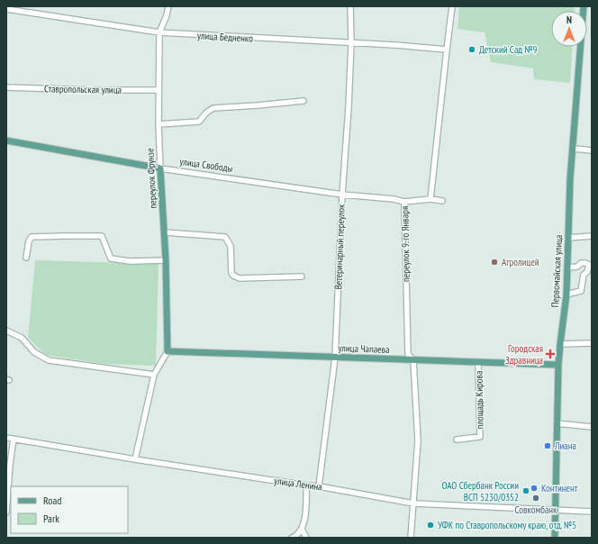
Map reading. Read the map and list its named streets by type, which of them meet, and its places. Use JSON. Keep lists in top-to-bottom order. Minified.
{"streets":{"main road":["улица Свободы","переулок Фрунзе","Первомайская улица","улица Чапаева"],"street":["улица Бедненко","Ставропольская улица","переулок 9-го Января","Ветеринарный переулок","площадь Кирова","улица Ленина"]},"crossings":[["улица Бедненко","переулок Фрунзе"],["улица Бедненко","Ветеринарный переулок"],["Ставропольская улица","переулок Фрунзе"],["улица Свободы","переулок Фрунзе"],["улица Свободы","переулок 9-го Января"],["улица Свободы","Ветеринарный переулок"],["переулок Фрунзе","улица Чапаева"],["переулок 9-го Января","улица Чапаева"],["переулок 9-го Января","улица Ленина"],["Ветеринарный переулок","улица Чапаева"],["Ветеринарный переулок","улица Ленина"],["Первомайская улица","улица Чапаева"],["Первомайская улица","улица Ленина"],["улица Чапаева","площадь Кирова"]],"places":{"other":["Детский Сад №9","Агролицей","Лиана","Континент","ОАО Сбербанк России ВСП 5230/0352","Совкомбанк","УФК по Ставропольскому краю, отд. №5"],"health":["Городская Здравница"]},"legend":["Road","Park"],"north":"top"}
